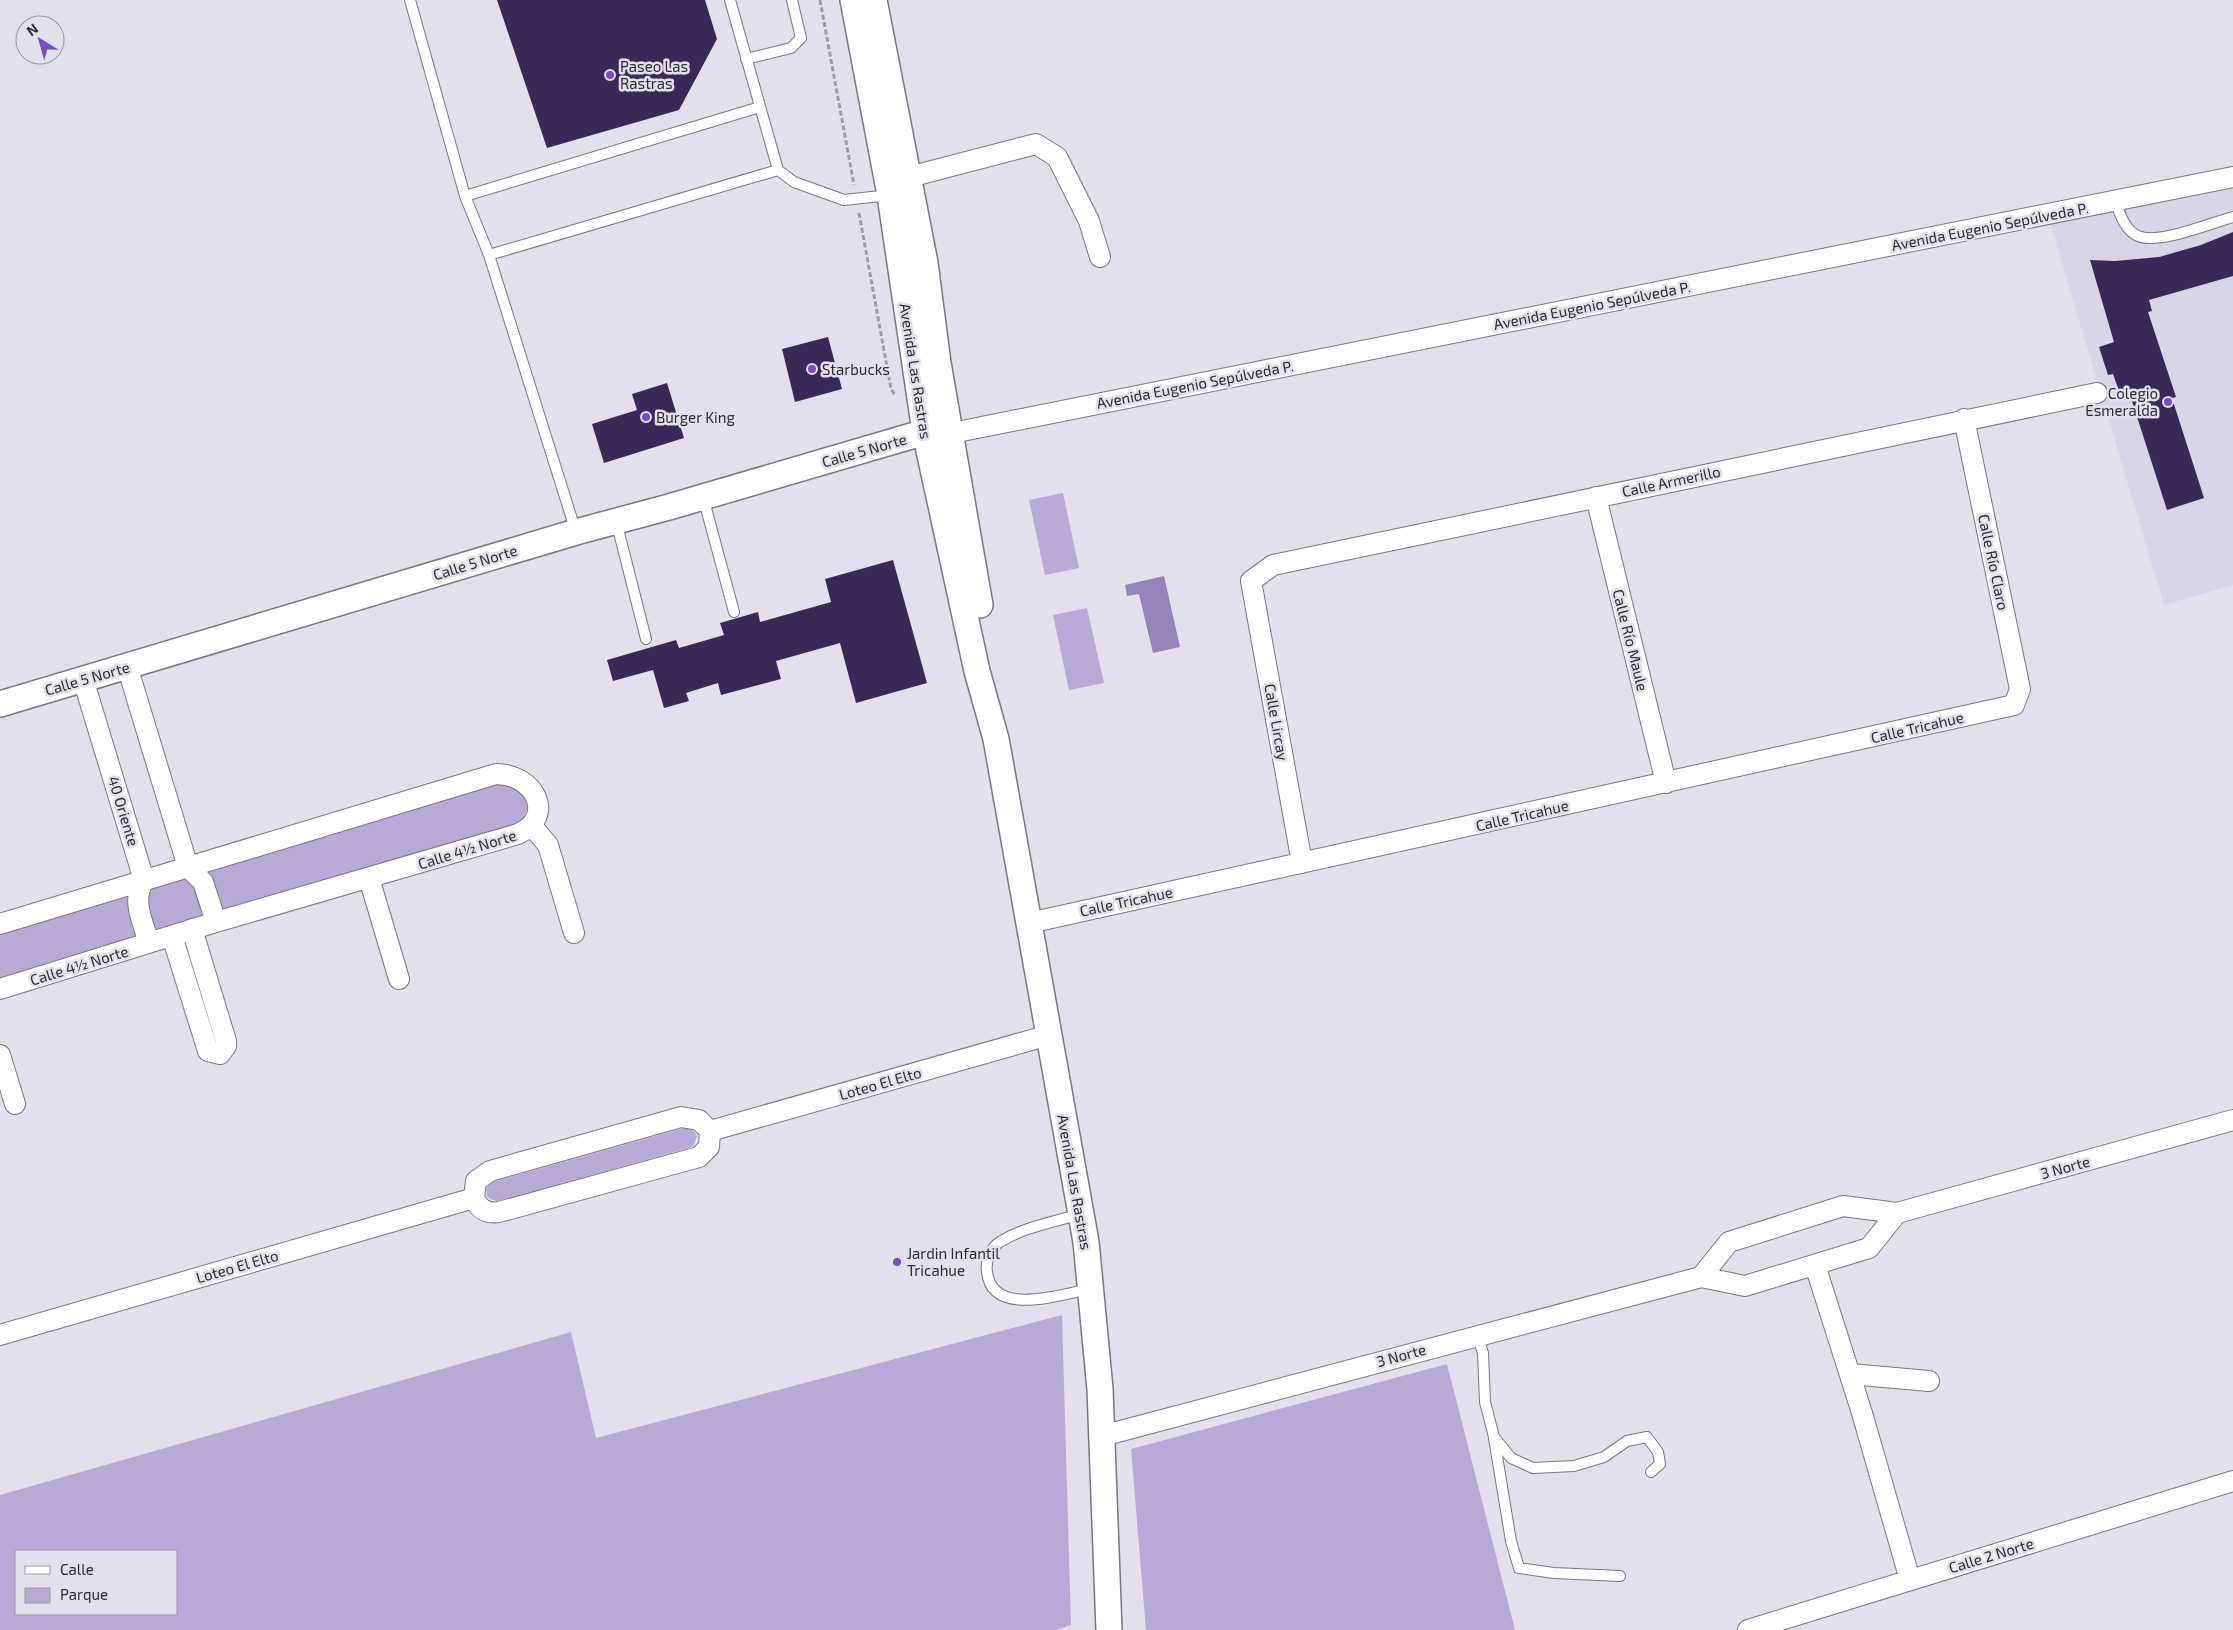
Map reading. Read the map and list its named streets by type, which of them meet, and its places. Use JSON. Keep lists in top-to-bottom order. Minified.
{"streets":{"street":["Avenida Eugenio Sepúlveda P.","Avenida Las Rastras","Calle 5 Norte","Calle Armerillo","Calle Río Claro","Calle Río Maule","Calle Lircay","Calle Tricahue","40 Oriente","Calle 4½ Norte","Loteo El Elto","3 Norte","Calle 2 Norte"]},"crossings":[["Avenida Eugenio Sepúlveda P.","Avenida Las Rastras"],["Avenida Eugenio Sepúlveda P.","Calle 5 Norte"],["Avenida Las Rastras","Calle 5 Norte"],["Avenida Las Rastras","Calle Tricahue"],["Avenida Las Rastras","Loteo El Elto"],["Avenida Las Rastras","3 Norte"],["Calle 5 Norte","40 Oriente"],["Calle Armerillo","Calle Río Claro"],["Calle Armerillo","Calle Río Maule"],["Calle Armerillo","Calle Lircay"],["Calle Río Claro","Calle Tricahue"],["Calle Río Maule","Calle Tricahue"],["Calle Lircay","Calle Tricahue"],["40 Oriente","Calle 4½ Norte"]],"places":["Paseo Las Rastras","Starbucks","Colegio Esmeralda","Burger King","Jardin Infantil Tricahue"],"legend":["Calle","Parque"],"north":"top left"}
